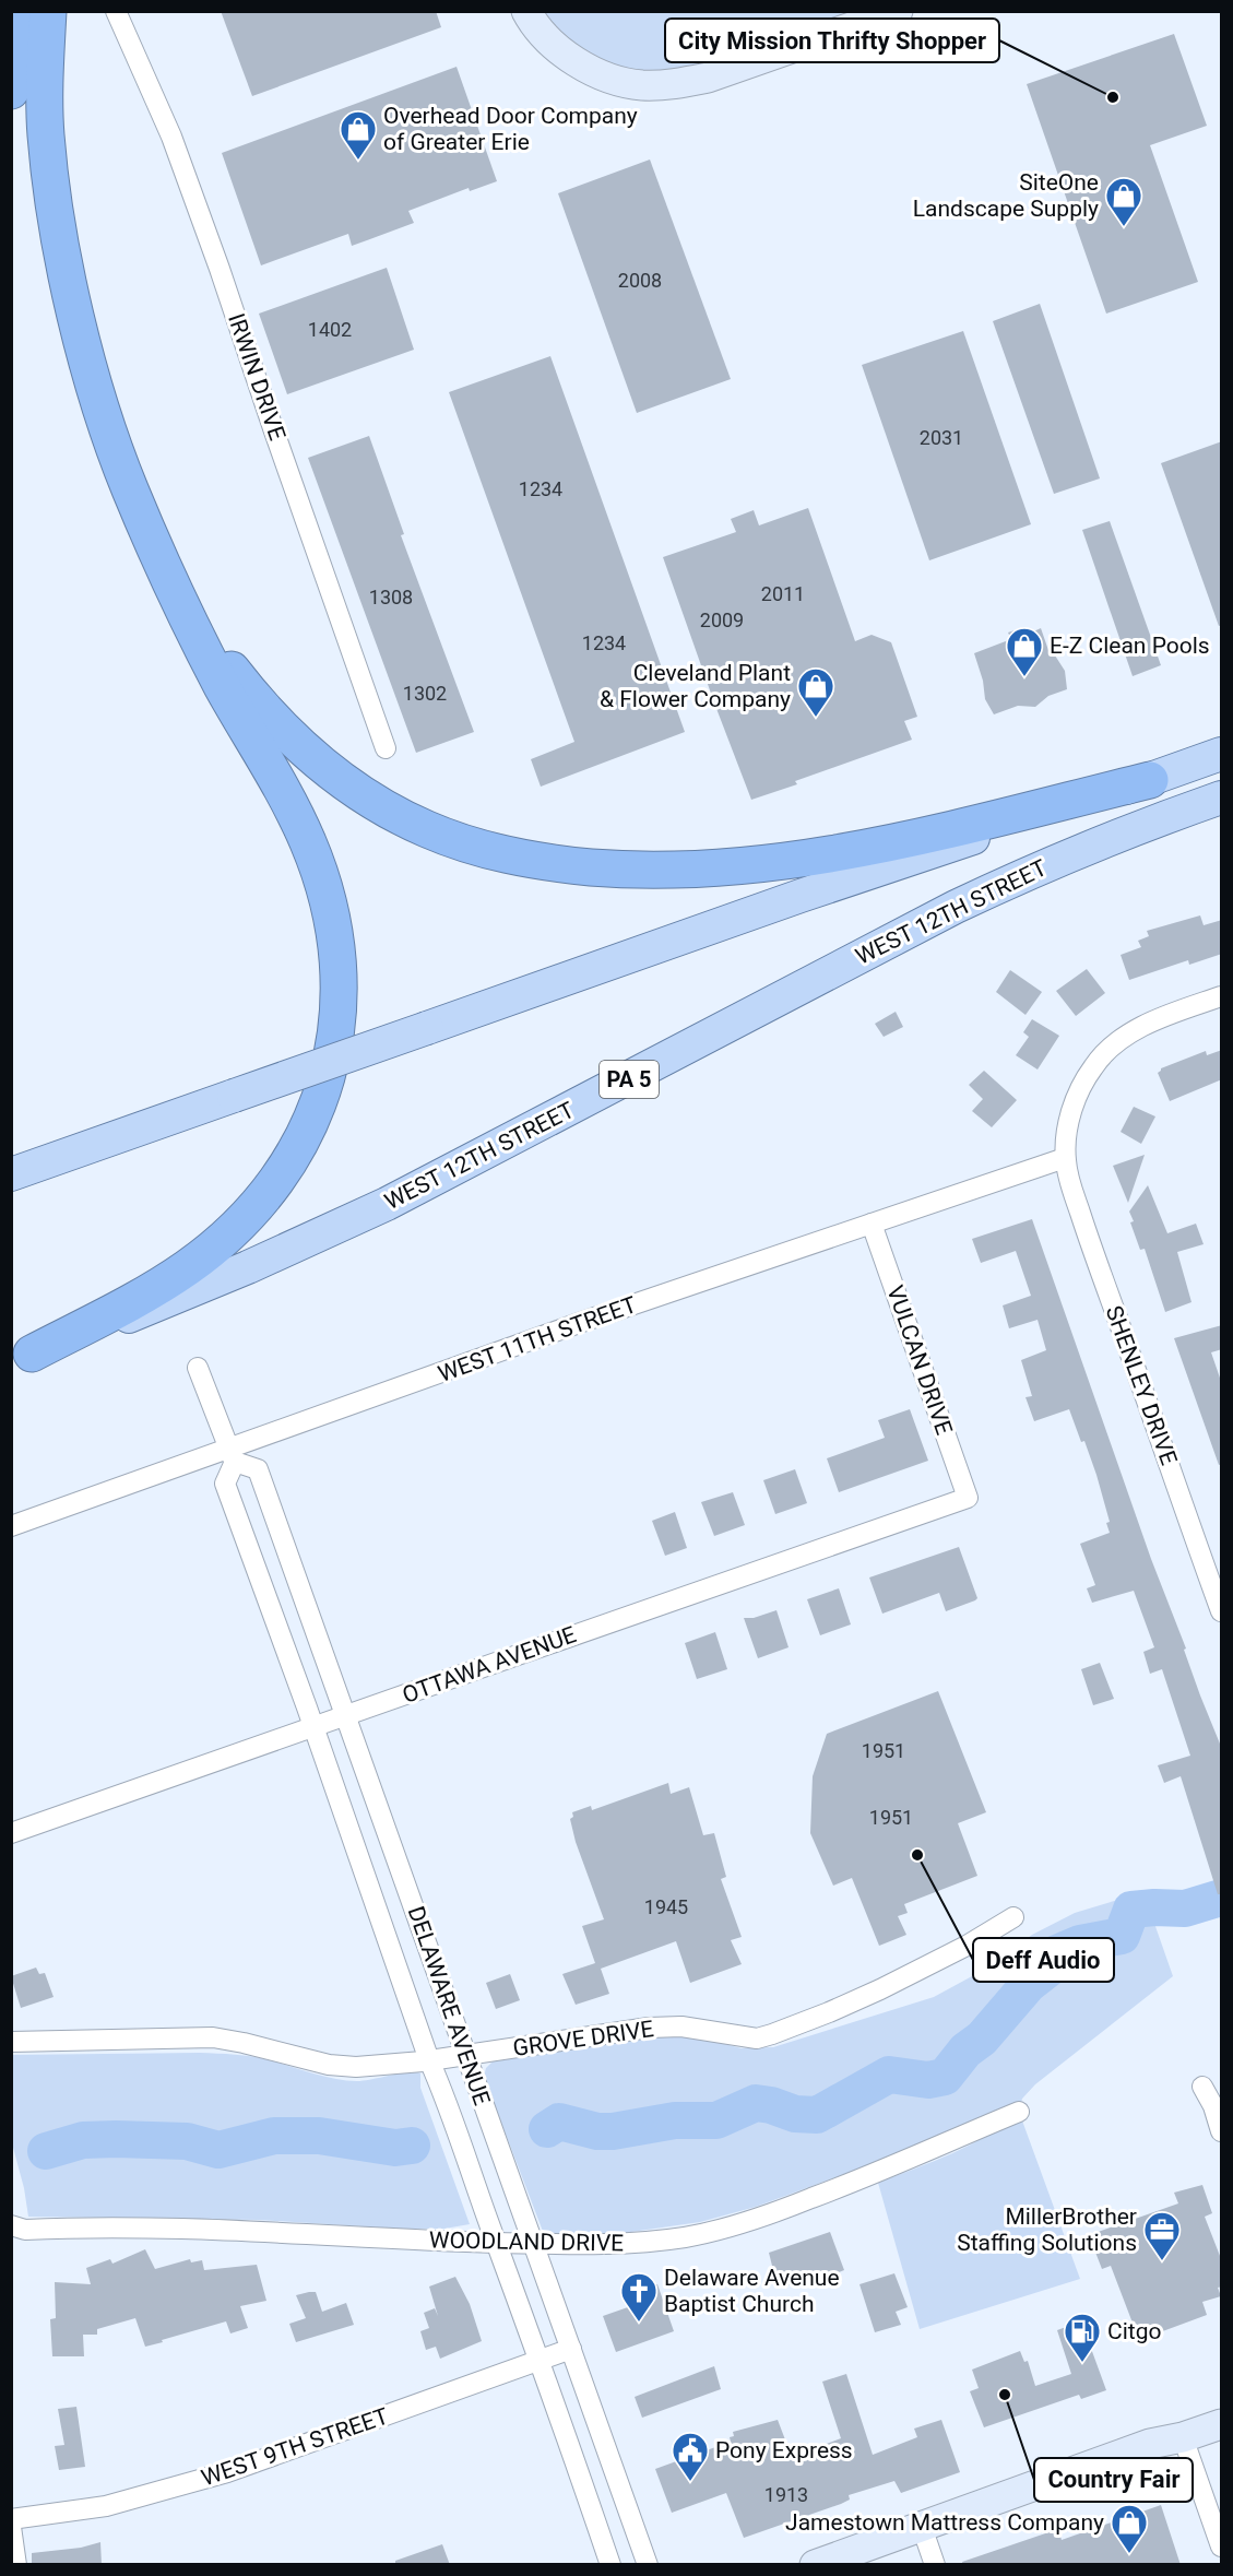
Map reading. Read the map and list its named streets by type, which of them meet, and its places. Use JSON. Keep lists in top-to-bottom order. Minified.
{"streets":{"main road":["WEST 12TH STREET","PA 5"],"street":["IRWIN DRIVE","WEST 11TH STREET","VULCAN DRIVE","SHENLEY DRIVE","OTTAWA AVENUE","DELAWARE AVENUE","GROVE DRIVE","WOODLAND DRIVE","WEST 9TH STREET"]},"crossings":[["WEST 11TH STREET","VULCAN DRIVE"],["WEST 11TH STREET","SHENLEY DRIVE"],["WEST 11TH STREET","DELAWARE AVENUE"],["VULCAN DRIVE","OTTAWA AVENUE"],["OTTAWA AVENUE","DELAWARE AVENUE"],["DELAWARE AVENUE","GROVE DRIVE"],["DELAWARE AVENUE","WOODLAND DRIVE"],["DELAWARE AVENUE","WEST 9TH STREET"]],"places":{"other":["City Mission Thrifty Shopper","Deff Audio","Country Fair"],"shop":["Overhead Door Company of Greater Erie","SiteOne Landscape Supply","E-Z Clean Pools","Cleveland Plant & Flower Company","Jamestown Mattress Company"],"office":["MillerBrother Staffing Solutions"],"church":["Delaware Avenue Baptist Church"],"fuel station":["Citgo"],"public building":["Pony Express"]},"house_numbers":["2008","1402","2031","1234","2011","1308","2009","1234","1302","1951","1951","1945","1913"]}
